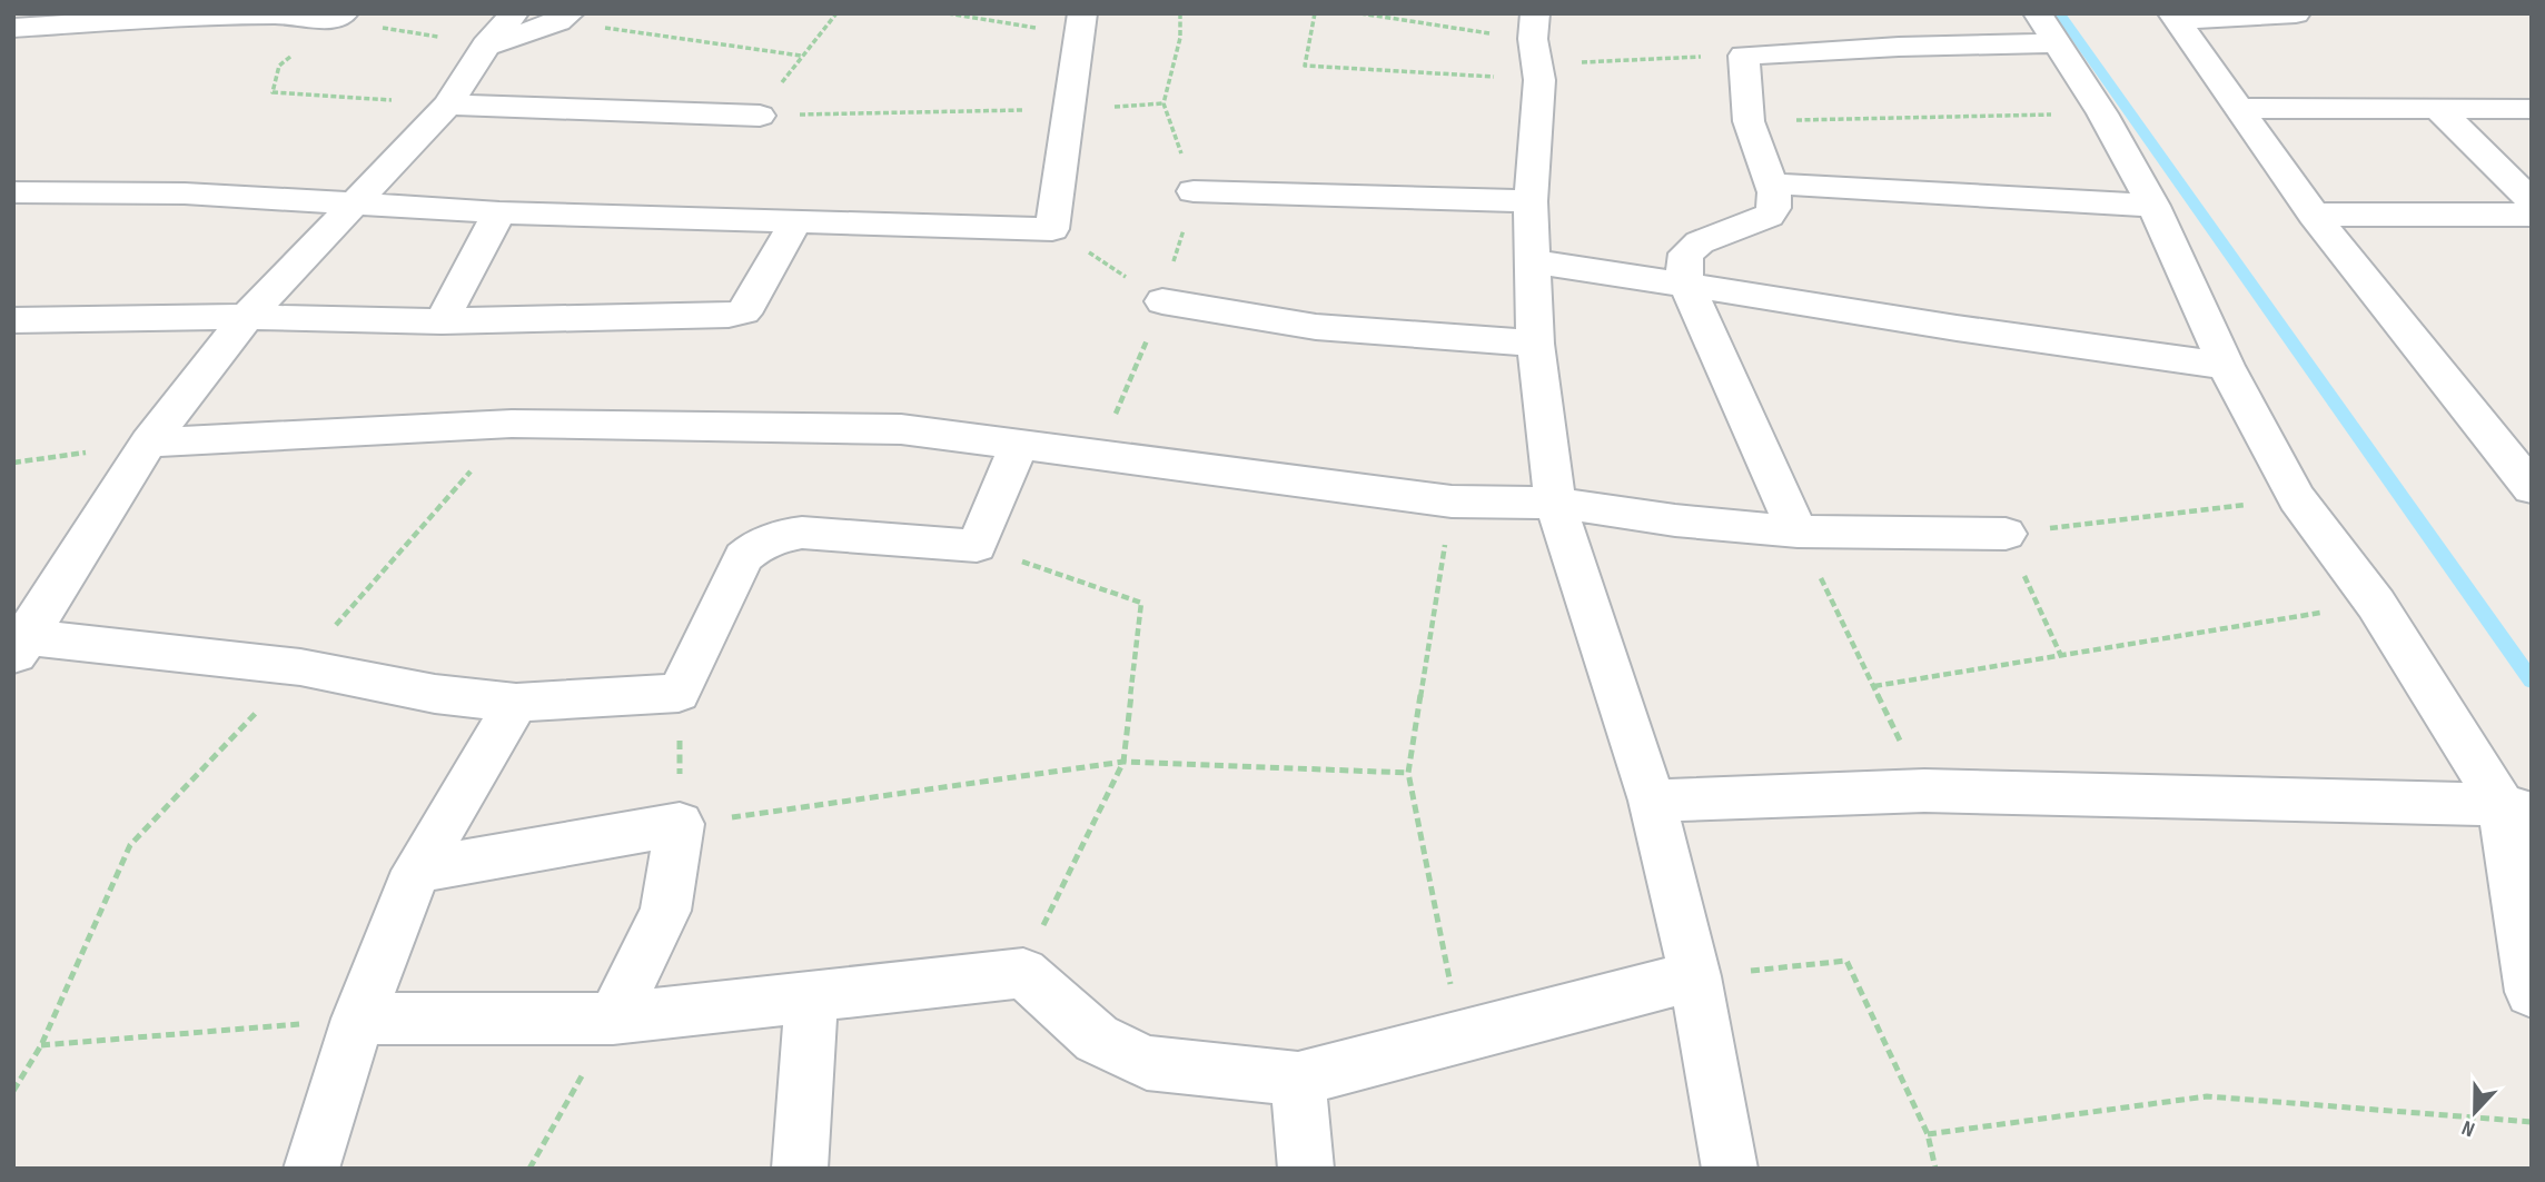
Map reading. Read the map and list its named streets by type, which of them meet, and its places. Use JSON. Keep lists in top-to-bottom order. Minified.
{"north":"bottom"}
